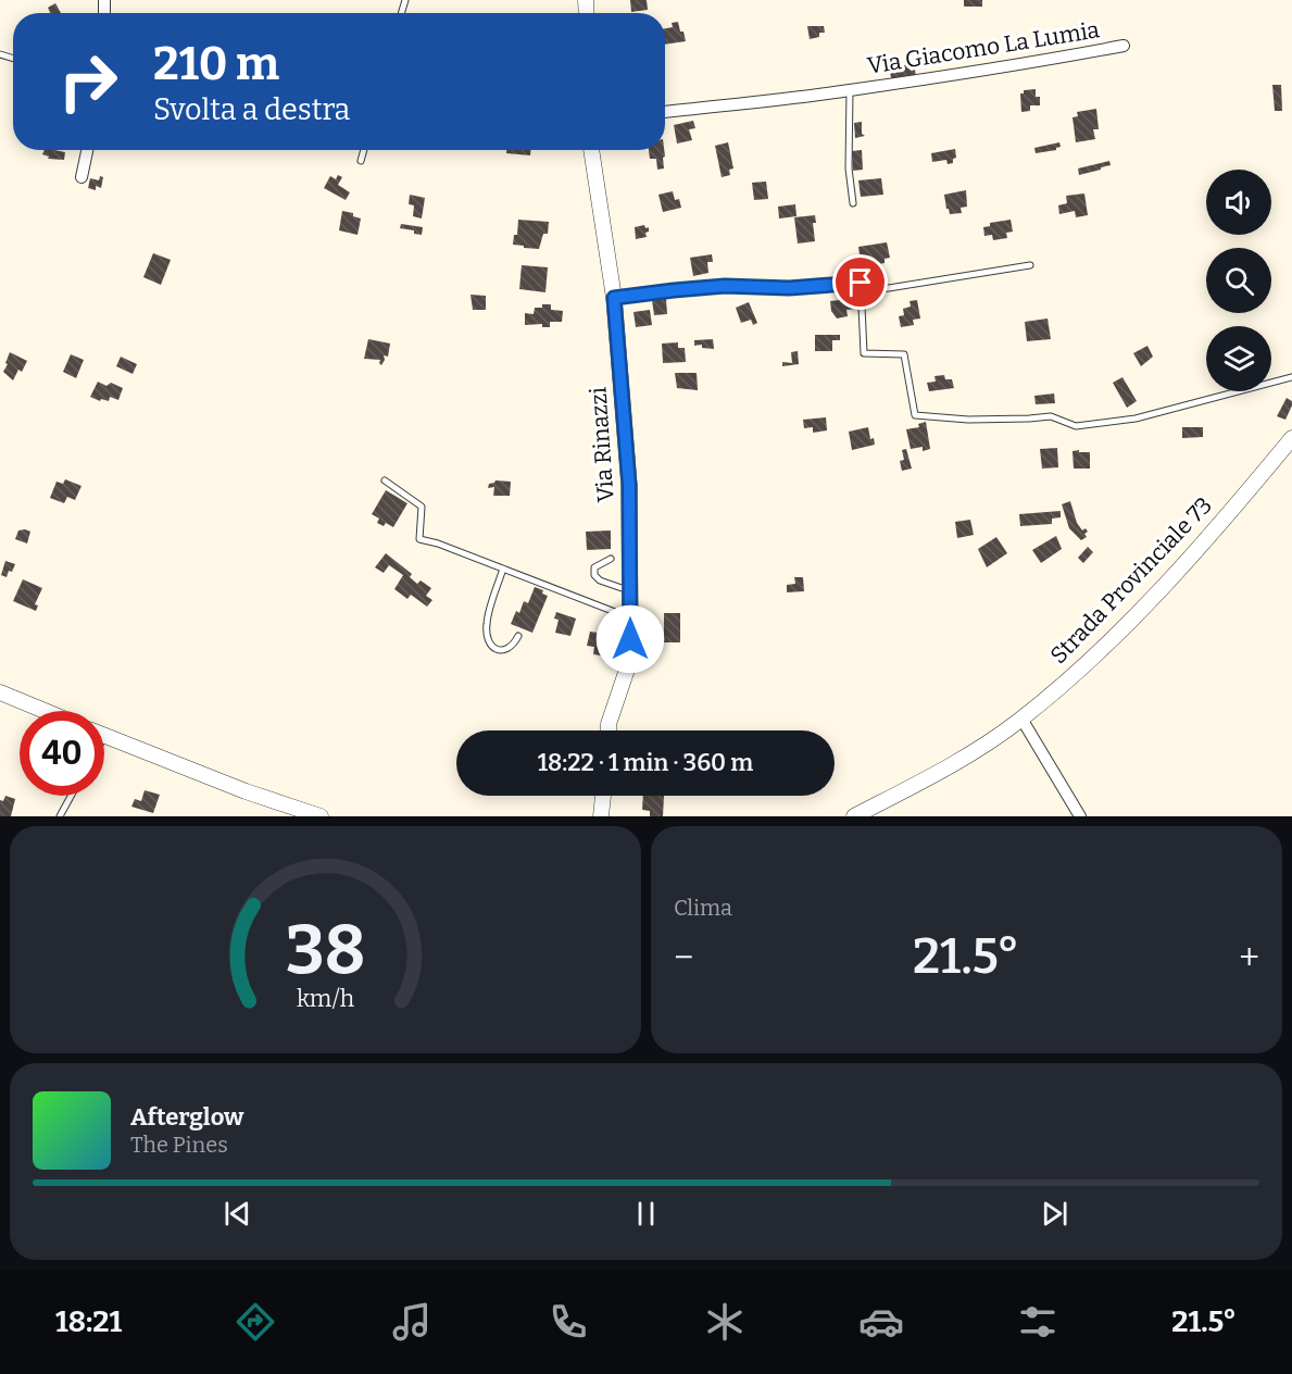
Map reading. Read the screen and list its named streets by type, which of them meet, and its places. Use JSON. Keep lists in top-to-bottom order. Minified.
{"streets":{"street":["Via Giacomo La Lumia","Via Rinazzi","Strada Provinciale 73"]},"page":{"turn":["210 m","Svolta a destra"],"limit":"40","trip":"18:22 · 1 min · 360 m","tile":"Clima","heat":["−","21.5°","+"],"song":["Afterglow","The Pines"],"tabs":["18:21","21.5°"],"gauge":["38","km/h"]}}
